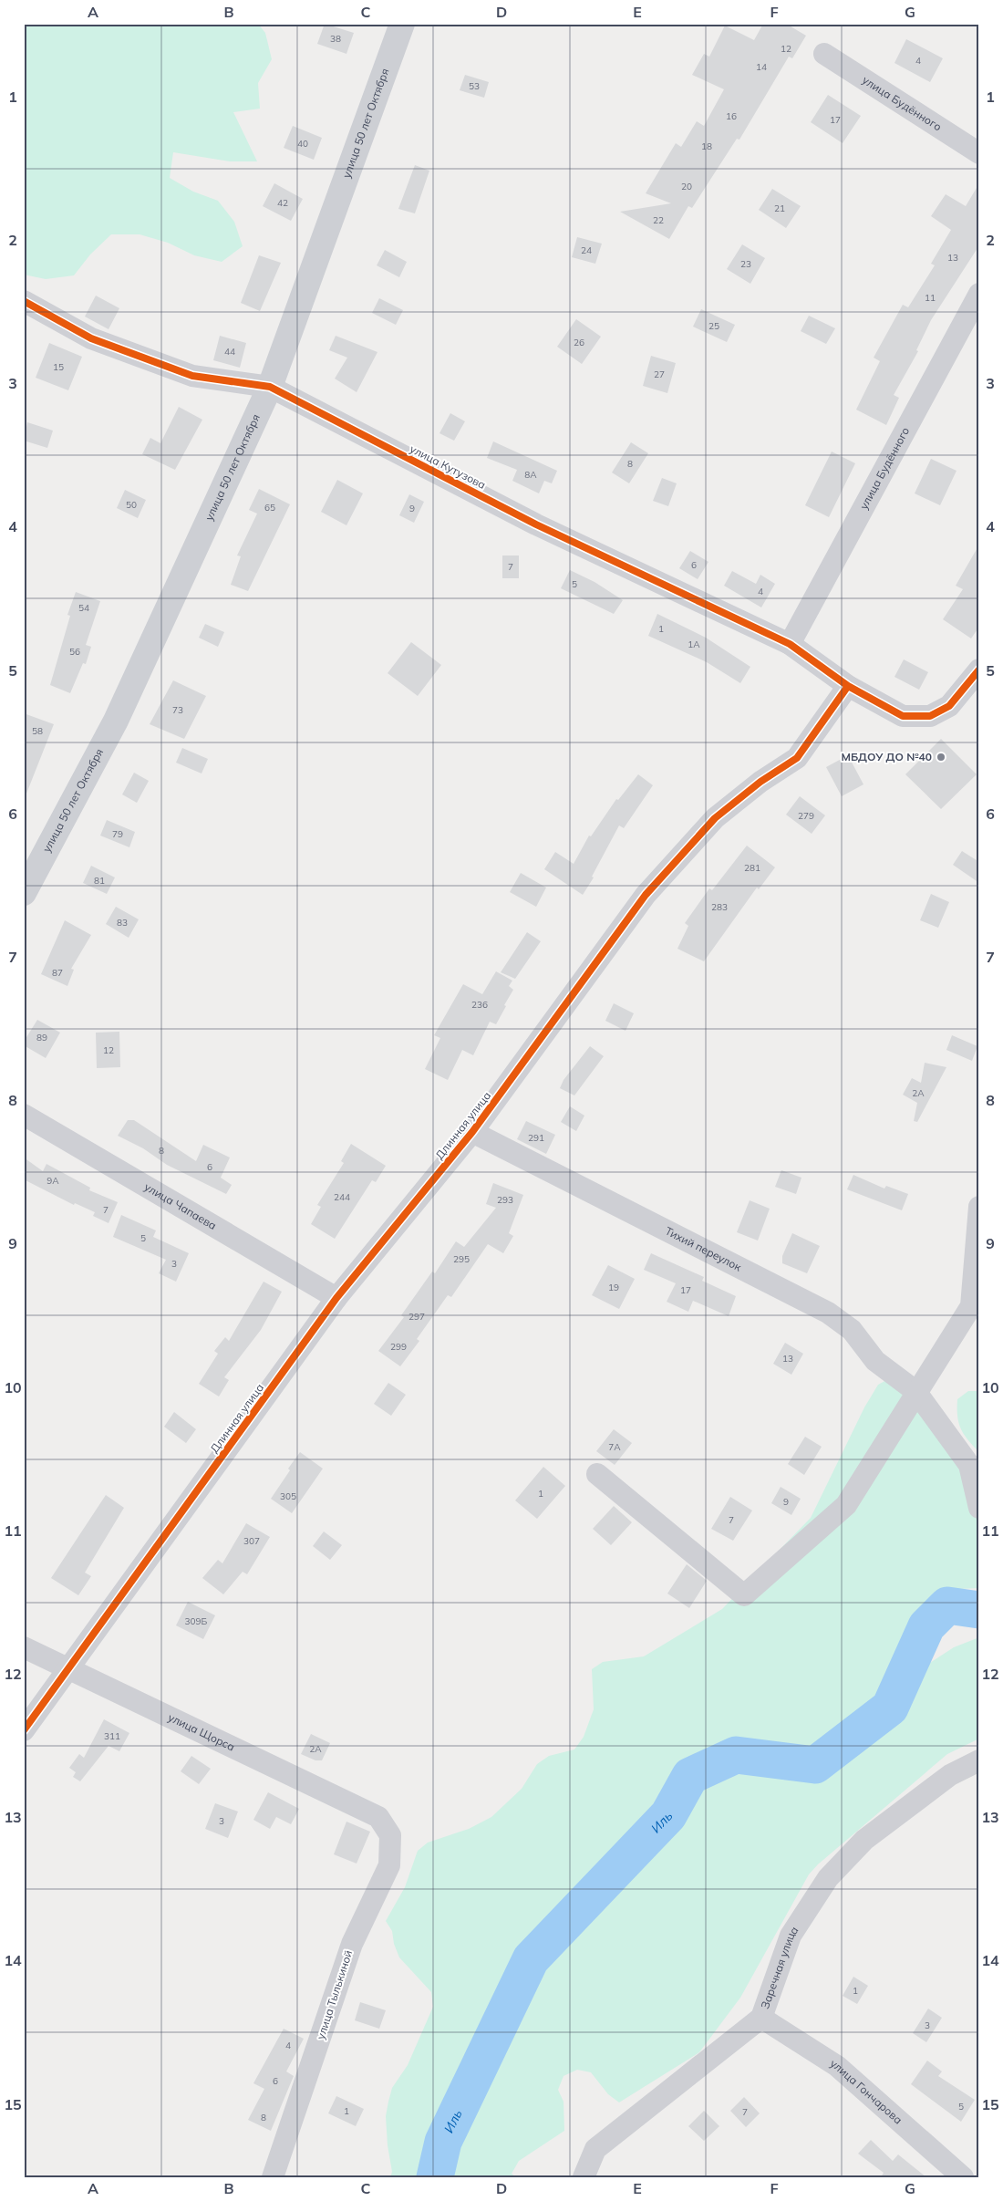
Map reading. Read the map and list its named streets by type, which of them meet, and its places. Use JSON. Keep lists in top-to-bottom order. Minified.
{"streets":{"street":["улица Будённого","улица 50 лет Октября","улица Кутузова","Длинная улица","улица Чапаева","Тихий переулок","улица Щорса","Заречная улица","улица Тылькиной","улица Гончарова"]},"crossings":[["улица Будённого","улица Кутузова"],["улица 50 лет Октября","улица Кутузова"],["улица Кутузова","Длинная улица"],["Длинная улица","улица Чапаева"],["Длинная улица","Тихий переулок"],["Длинная улица","улица Щорса"],["улица Щорса","улица Тылькиной"],["Заречная улица","улица Гончарова"]],"water":["Иль"],"places":["МБДОУ ДО №40"],"house_numbers":["38","12","4","14","53","16","17","40","18","20","42","21","22","24","13","23","11","25","26","44","15","27","8","8А","50","65","9","6","7","5","4","54","1","1А","56","73","58","279","79","281","81","283","83","87","236","89","12","2А","291","8","6","9А","244","293","7","5","295","3","19","17","297","299","13","7А","1","305","9","7","307","309Б","311","2А","3","1","3","4","6","5","1","7","8"],"grid":{"columns":["A","B","C","D","E","F","G"],"rows":["1","2","3","4","5","6","7","8","9","10","11","12","13","14","15"]}}
